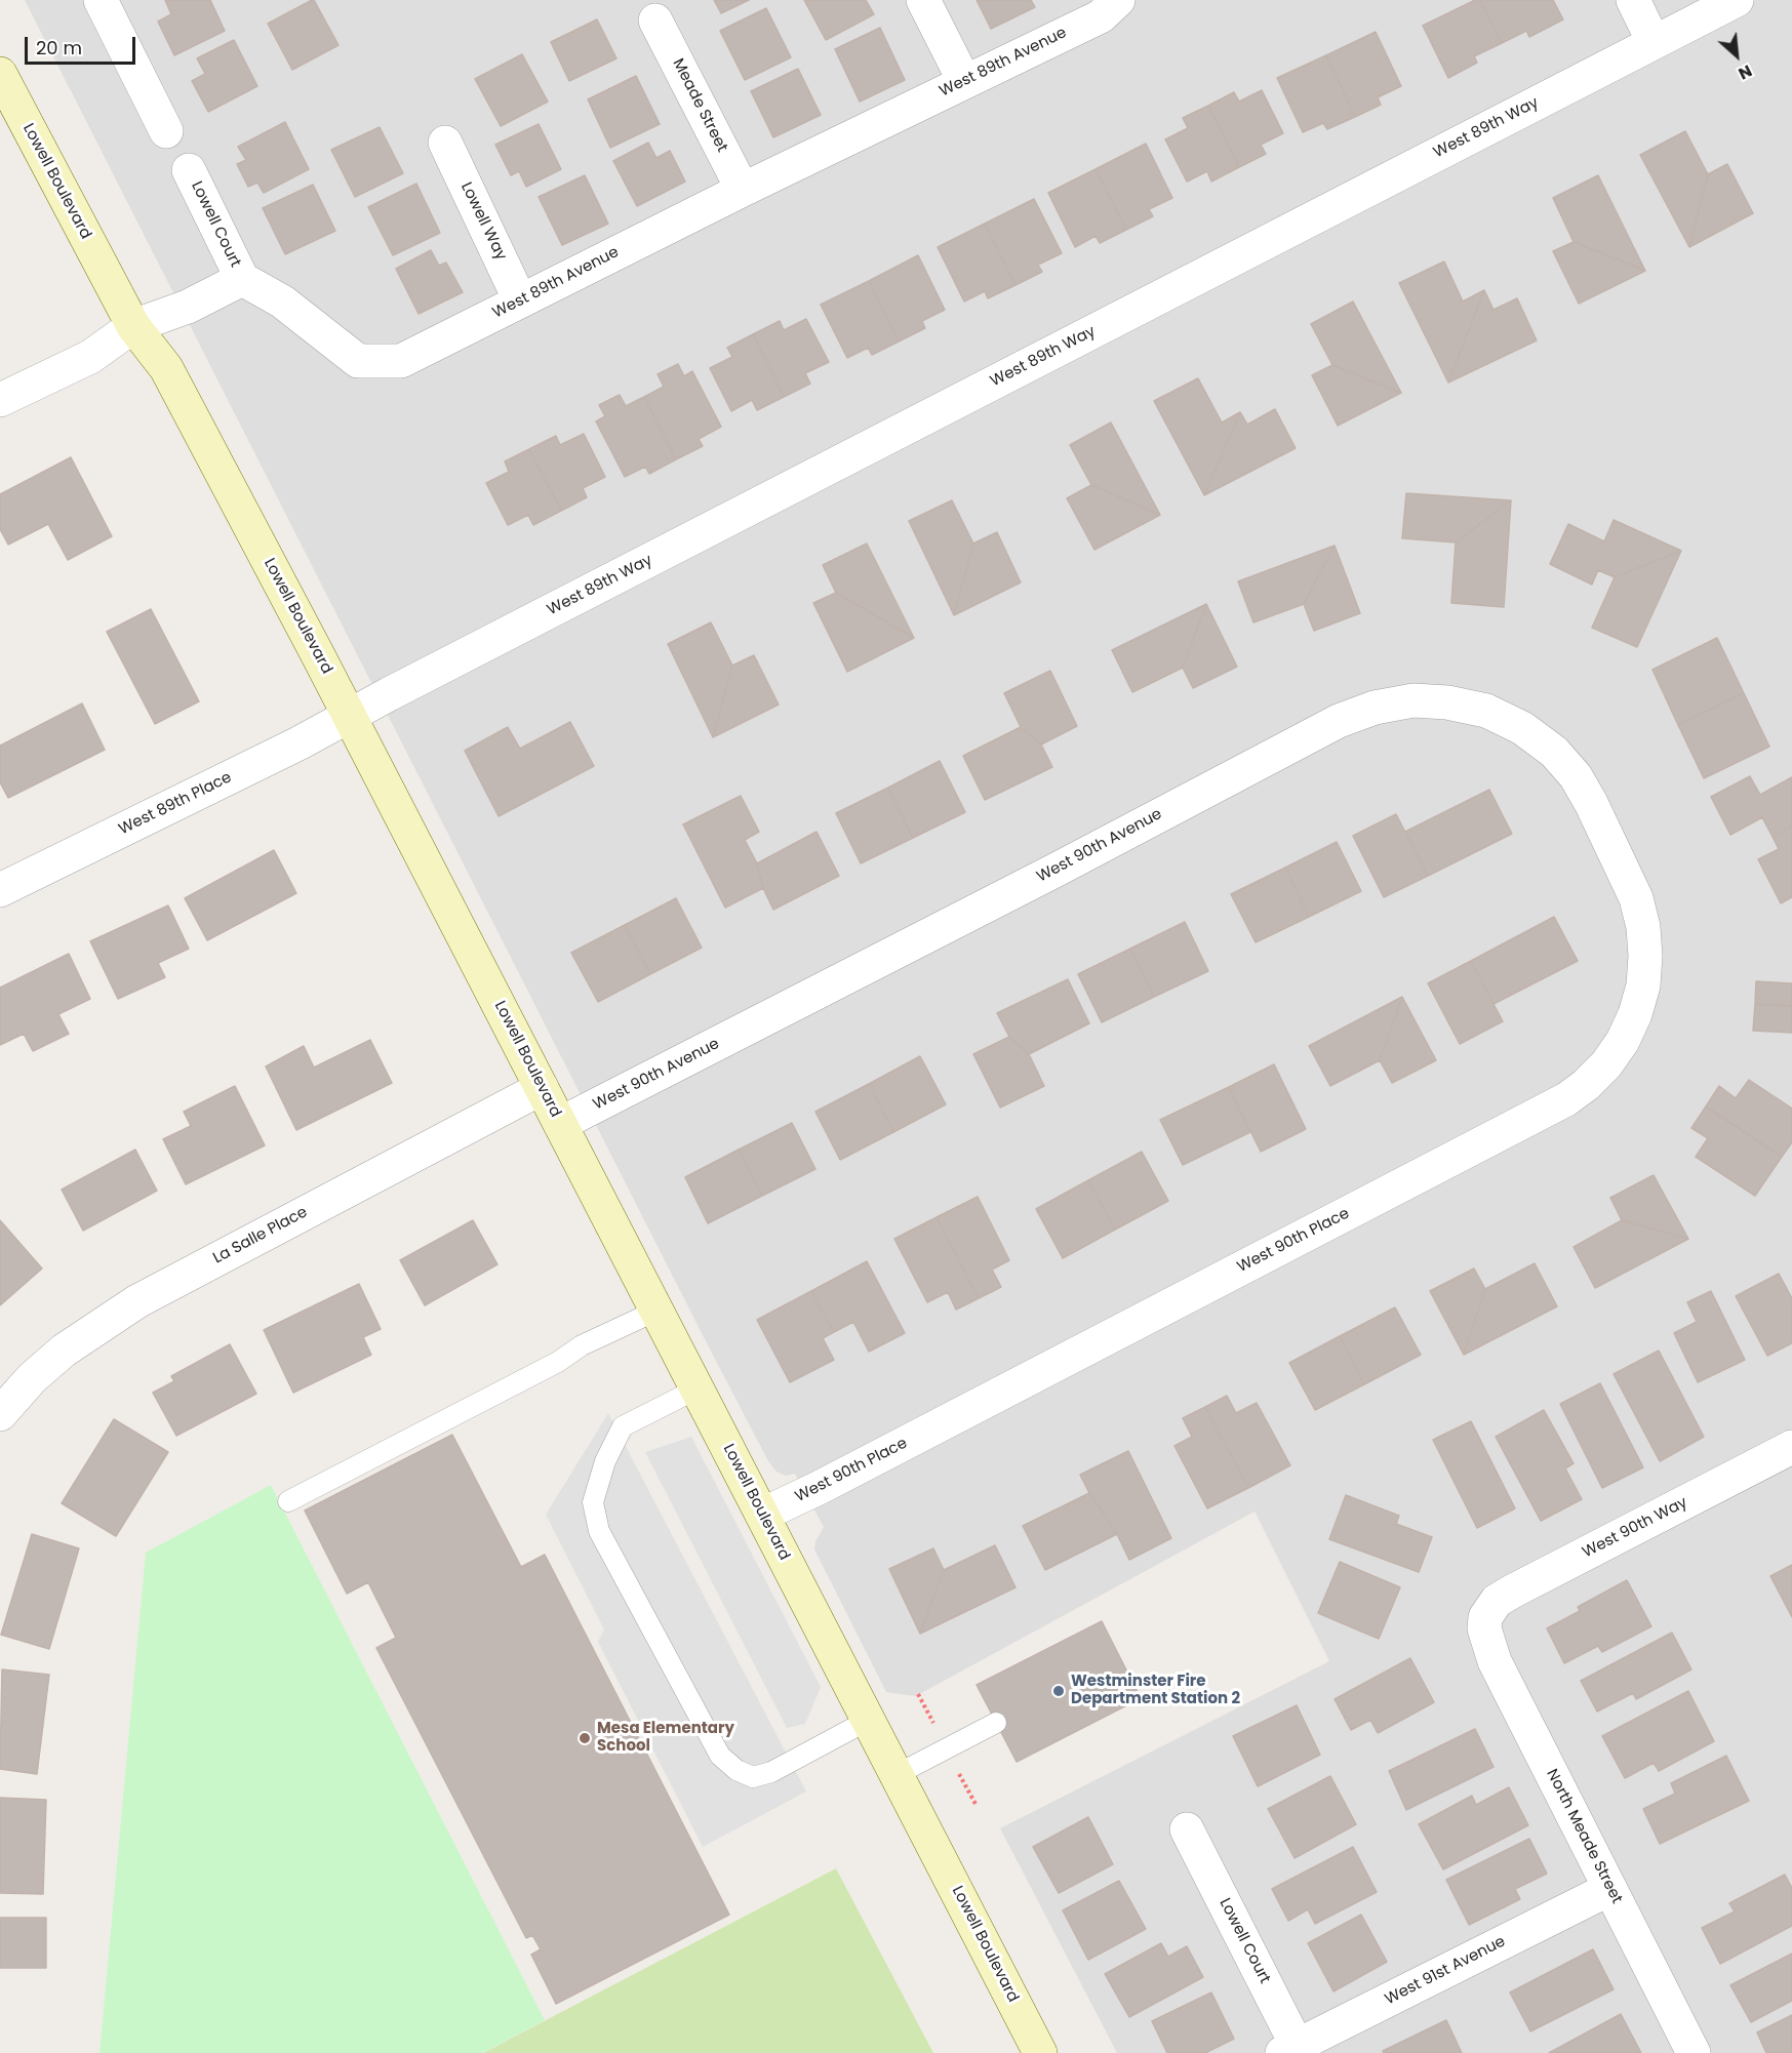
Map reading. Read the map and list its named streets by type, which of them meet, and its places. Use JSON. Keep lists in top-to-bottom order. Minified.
{"streets":{"street":["West 89th Avenue","Meade Street","West 89th Way","Lowell Boulevard","Lowell Way","Lowell Court","West 89th Place","West 90th Avenue","La Salle Place","West 90th Place","West 90th Way","North Meade Street","West 91st Avenue"]},"crossings":[["West 89th Avenue","Meade Street"],["West 89th Avenue","Lowell Way"],["West 89th Avenue","Lowell Court"],["West 89th Way","Lowell Boulevard"],["West 89th Way","West 89th Place"],["Lowell Boulevard","West 89th Place"],["Lowell Boulevard","West 90th Avenue"],["Lowell Boulevard","La Salle Place"],["Lowell Boulevard","West 90th Place"],["Lowell Court","West 91st Avenue"],["West 90th Avenue","West 90th Place"],["West 90th Way","North Meade Street"],["North Meade Street","West 91st Avenue"]],"places":["Westminster Fire Department Station 2","Mesa Elementary School"],"scale_bar":"20 m","north":"bottom right"}
